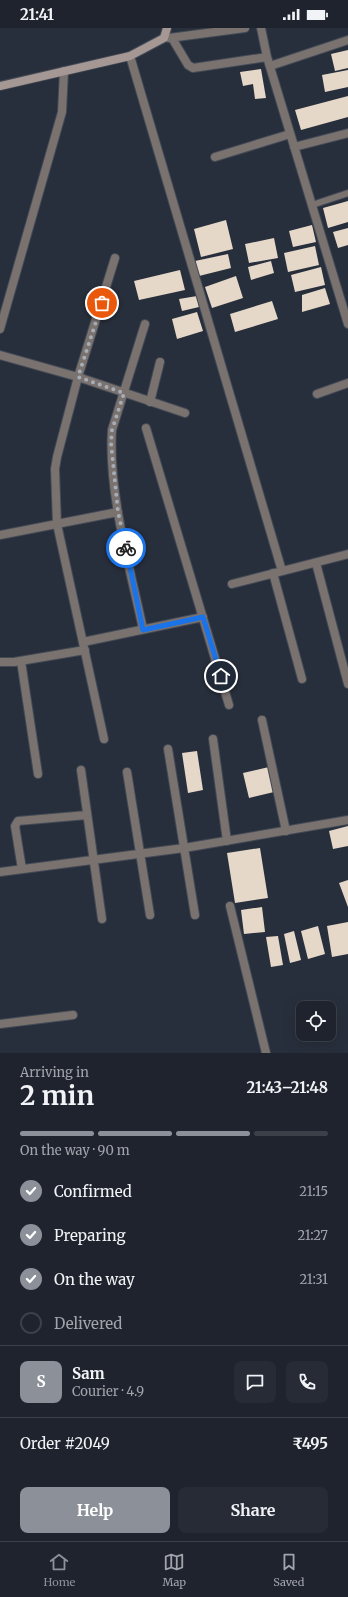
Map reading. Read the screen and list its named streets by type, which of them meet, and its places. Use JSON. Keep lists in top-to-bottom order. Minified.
{"page":{"status":"21:41","heading":["2 min","Arriving in","21:43–21:48"],"panel":["Sam","Courier · 4.9","Order #2049","₹495"],"bar":"On the way · 90 m","list":[["Confirmed","21:15"],["Preparing","21:27"],["On the way","21:31"],"Delivered"],"round":"S","buttons":["Help","Share"],"tabs":["Home","Map","Saved"]}}
